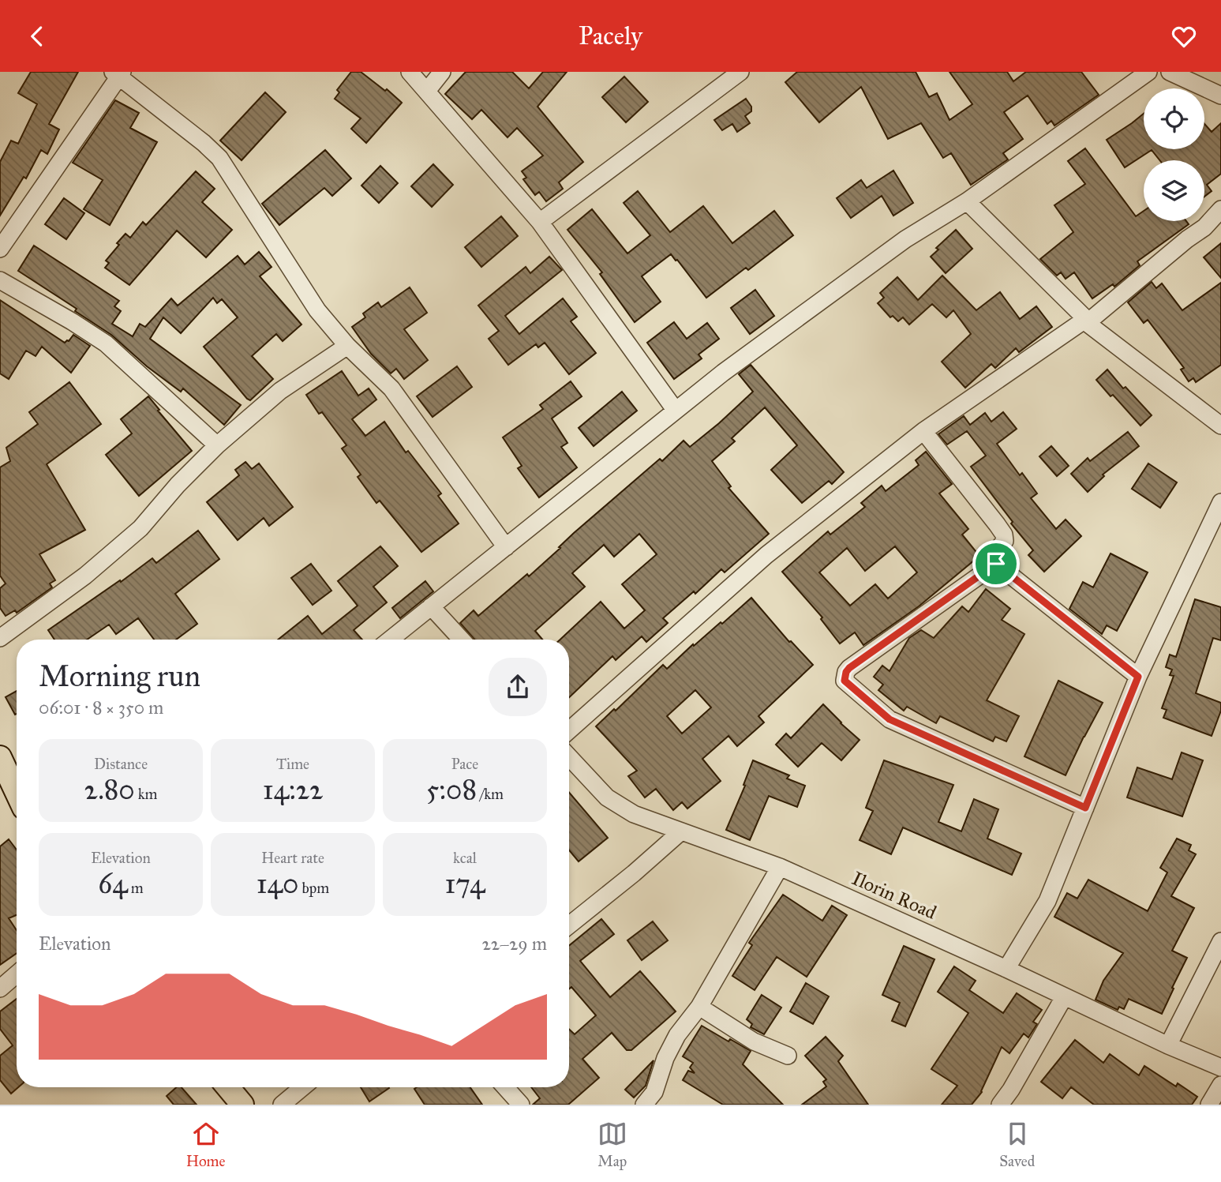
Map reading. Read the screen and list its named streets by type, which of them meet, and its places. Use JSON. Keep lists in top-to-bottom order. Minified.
{"streets":{"street":["Ilorin Road"]},"page":{"header":"Pacely","heading":["Morning run","06:01 · 8 × 350 m"],"stats":[["Distance","2.80 km"],["Time","14:22"],["Pace","5:08 /km"],["Elevation","64 m"],["Heart rate","140 bpm"],["kcal","174"]],"chart":["Elevation","22–29 m"],"tabs":["Home","Map","Saved"]}}
